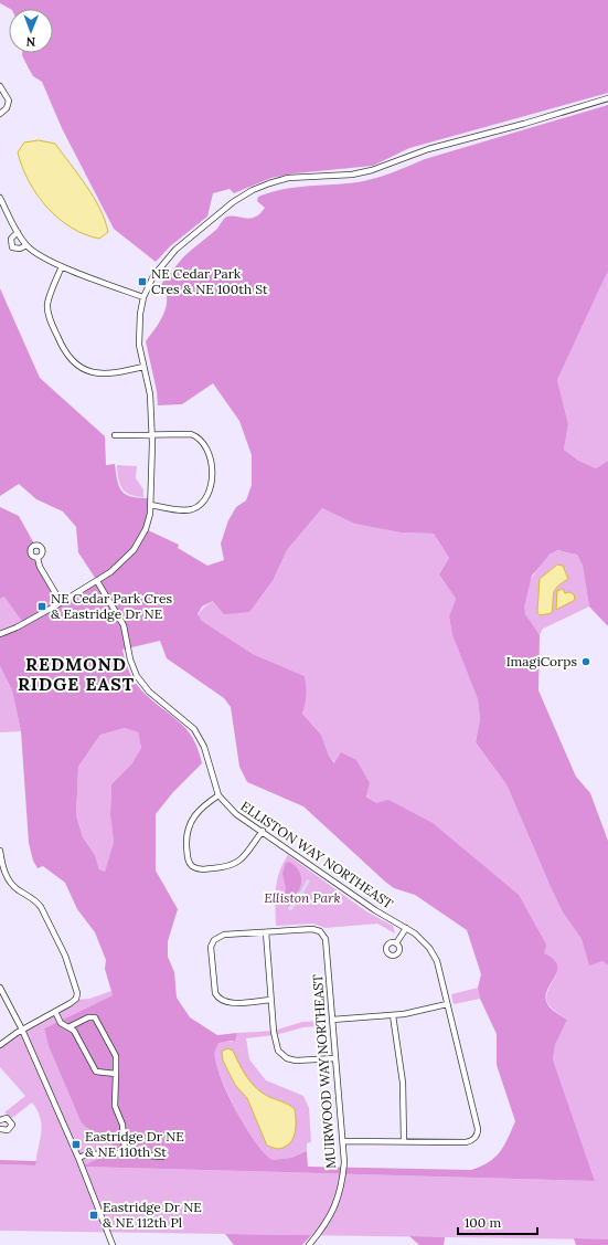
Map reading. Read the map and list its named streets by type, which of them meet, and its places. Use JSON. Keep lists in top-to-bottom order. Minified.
{"streets":{"street":["ELLISTON WAY NORTHEAST","MUIRWOOD WAY NORTHEAST"]},"districts":["REDMOND RIDGE EAST"],"parks":["Elliston Park"],"places":{"transit":["NE Cedar Park Cres & NE 100th St","NE Cedar Park Cres & Eastridge Dr NE","Eastridge Dr NE & NE 110th St","Eastridge Dr NE & NE 112th Pl"],"other":["ImagiCorps"]},"scale_bar":"100 m","north":"bottom"}
